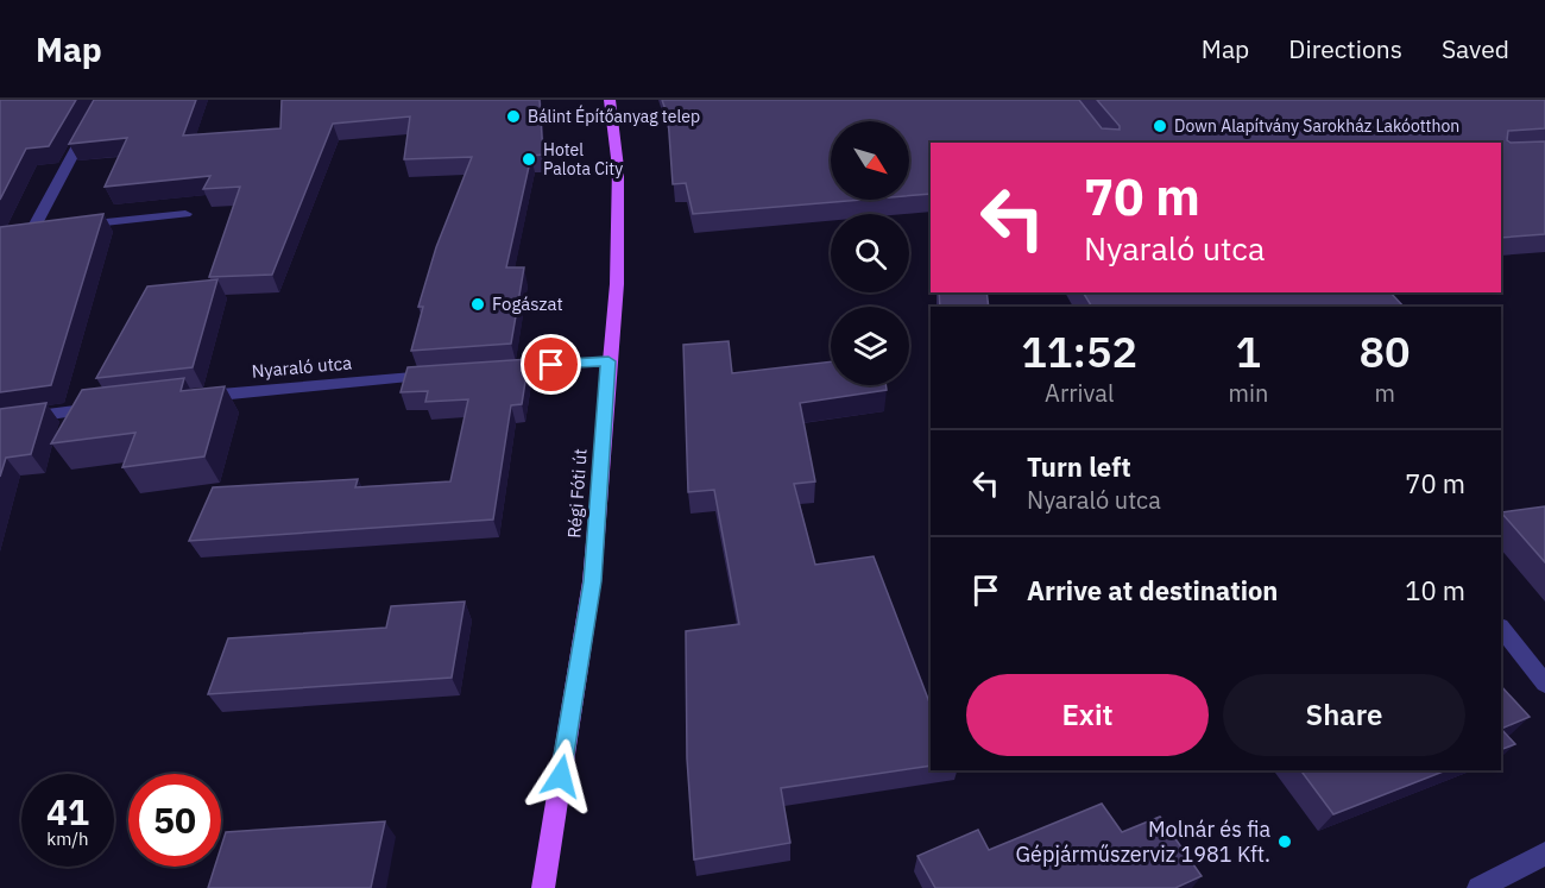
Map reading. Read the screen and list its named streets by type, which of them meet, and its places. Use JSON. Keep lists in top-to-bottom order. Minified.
{"streets":{"main road":["Régi Fóti út"],"street":["Nyaraló utca"]},"places":["Bálint Építőanyag telep","Down Alapítvány Sarokház Lakóotthon","Hotel Palota City","Fogászat","Molnár és fia Gépjárműszerviz 1981 Kft."],"north":"bottom right","page":{"header":"Map","nav":["Map","Directions","Saved"],"turn":["70 m","Nyaraló utca"],"eta":["11:52","Arrival","1","min","80","m"],"list":[{"name":"Turn left","note":"Nyaraló utca","value":"70 m"},{"name":"Arrive at destination","value":"10 m"}],"buttons":["Exit","Share"],"speed":"41 km/h","limit":"50"}}
